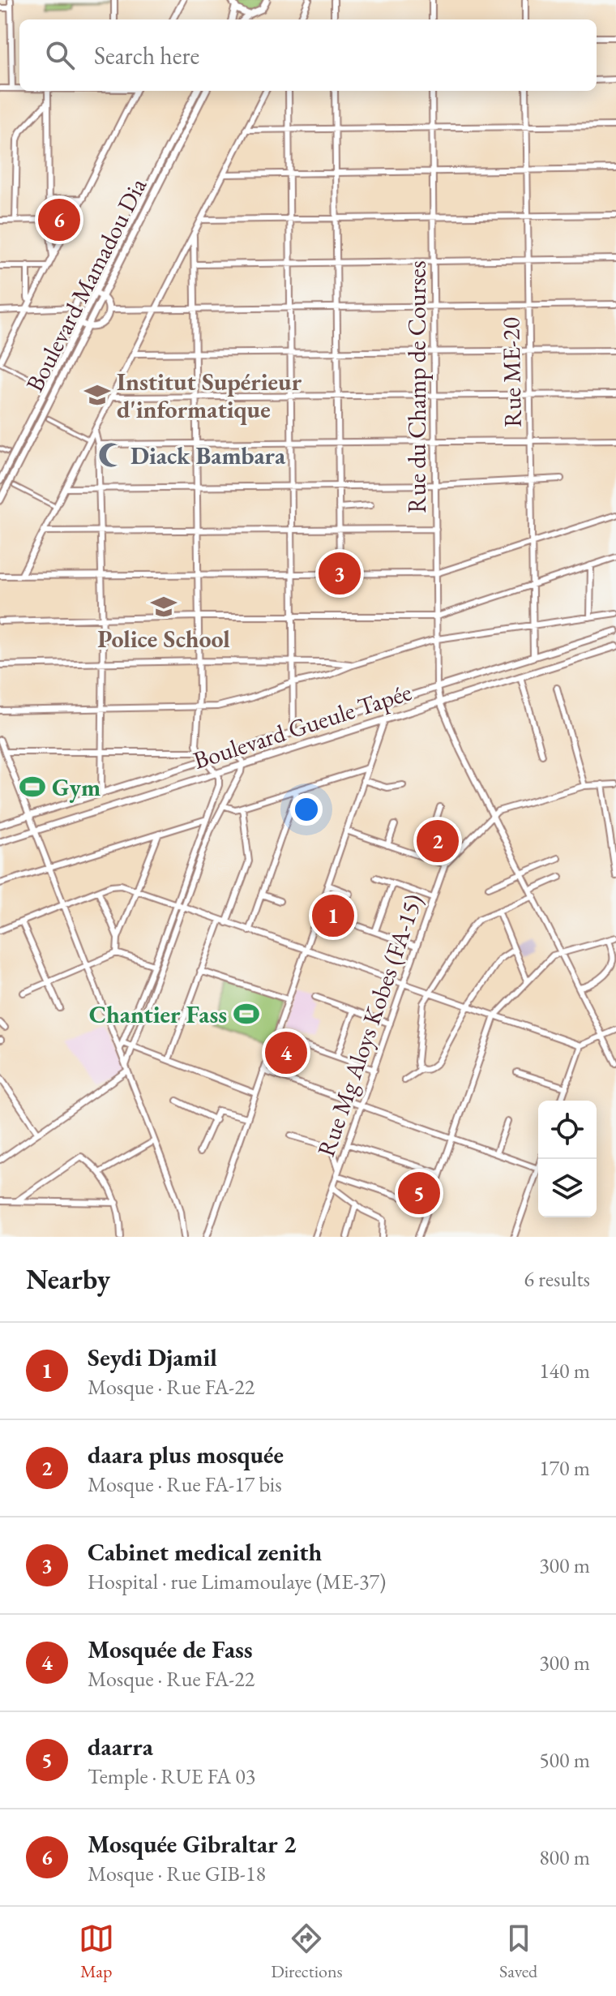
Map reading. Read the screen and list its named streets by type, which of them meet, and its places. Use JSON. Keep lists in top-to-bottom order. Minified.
{"streets":{"street":["Boulevard Mamadou Dia","Rue ME-20","Rue du Champ de Courses","Boulevard Gueule Tapée","Rue Mg Aloys Kobes (FA-15)"]},"crossings":[["Rue ME-20","Boulevard Gueule Tapée"],["Rue du Champ de Courses","Boulevard Gueule Tapée"],["Rue du Champ de Courses","Rue Mg Aloys Kobes (FA-15)"]],"places":{"school or university":["Institut Supérieur d'informatique","Police School"],"mosque":["Diack Bambara"],"sports":["Gym","Chantier Fass"]},"page":{"search":"Search here","pins":["6","3","2","1","4","5"],"heading":["Nearby","6 results"],"list":[{"mark":"1","name":"Seydi Djamil","note":"Mosque · Rue FA-22","value":"140 m"},{"mark":"2","name":"daara plus mosquée","note":"Mosque · Rue FA-17 bis","value":"170 m"},{"mark":"3","name":"Cabinet medical zenith","note":"Hospital · rue Limamoulaye (ME-37)","value":"300 m"},{"mark":"4","name":"Mosquée de Fass","note":"Mosque · Rue FA-22","value":"300 m"},{"mark":"5","name":"daarra","note":"Temple · RUE FA 03","value":"500 m"},{"mark":"6","name":"Mosquée Gibraltar 2","note":"Mosque · Rue GIB-18","value":"800 m"}],"nav":["Map","Directions","Saved"]}}
